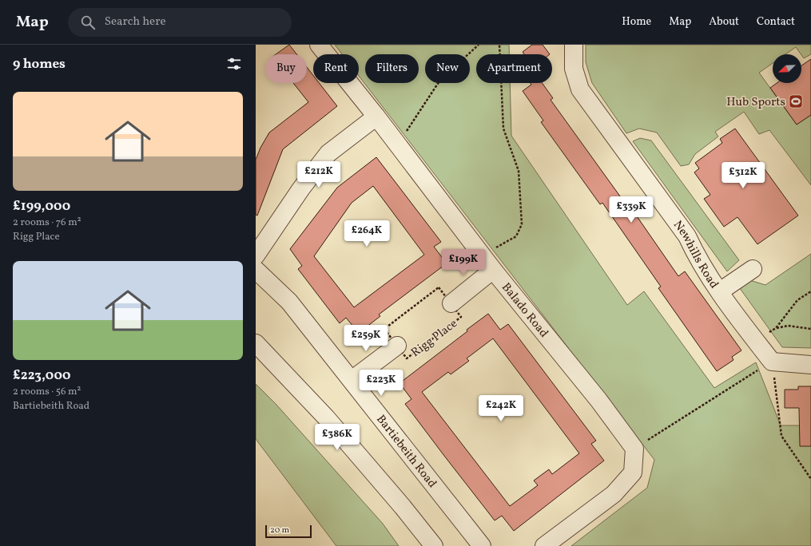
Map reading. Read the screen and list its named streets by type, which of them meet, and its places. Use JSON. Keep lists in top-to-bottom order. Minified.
{"streets":{"street":["Newhills Road","Balado Road","Rigg Place","Bartiebeith Road"]},"crossings":[["Balado Road","Rigg Place"],["Rigg Place","Bartiebeith Road"]],"places":{"sports":["Hub Sports"]},"scale_bar":"20 m","north":"bottom left","page":{"header":"Map","search":"Search here","nav":["Home","Map","About","Contact"],"heading":"9 homes","chip":["Buy","Rent","Filters","New","Apartment"],"list":[{"name":"£199,000","note":"2 rooms · 76 m² · Rigg Place"},{"name":"£223,000","note":"2 rooms · 56 m² · Bartiebeith Road"}],"price":["£212K","£312K","£339K","£264K","£199K","£259K","£223K","£242K","£386K"],"scale":"20 m"}}
